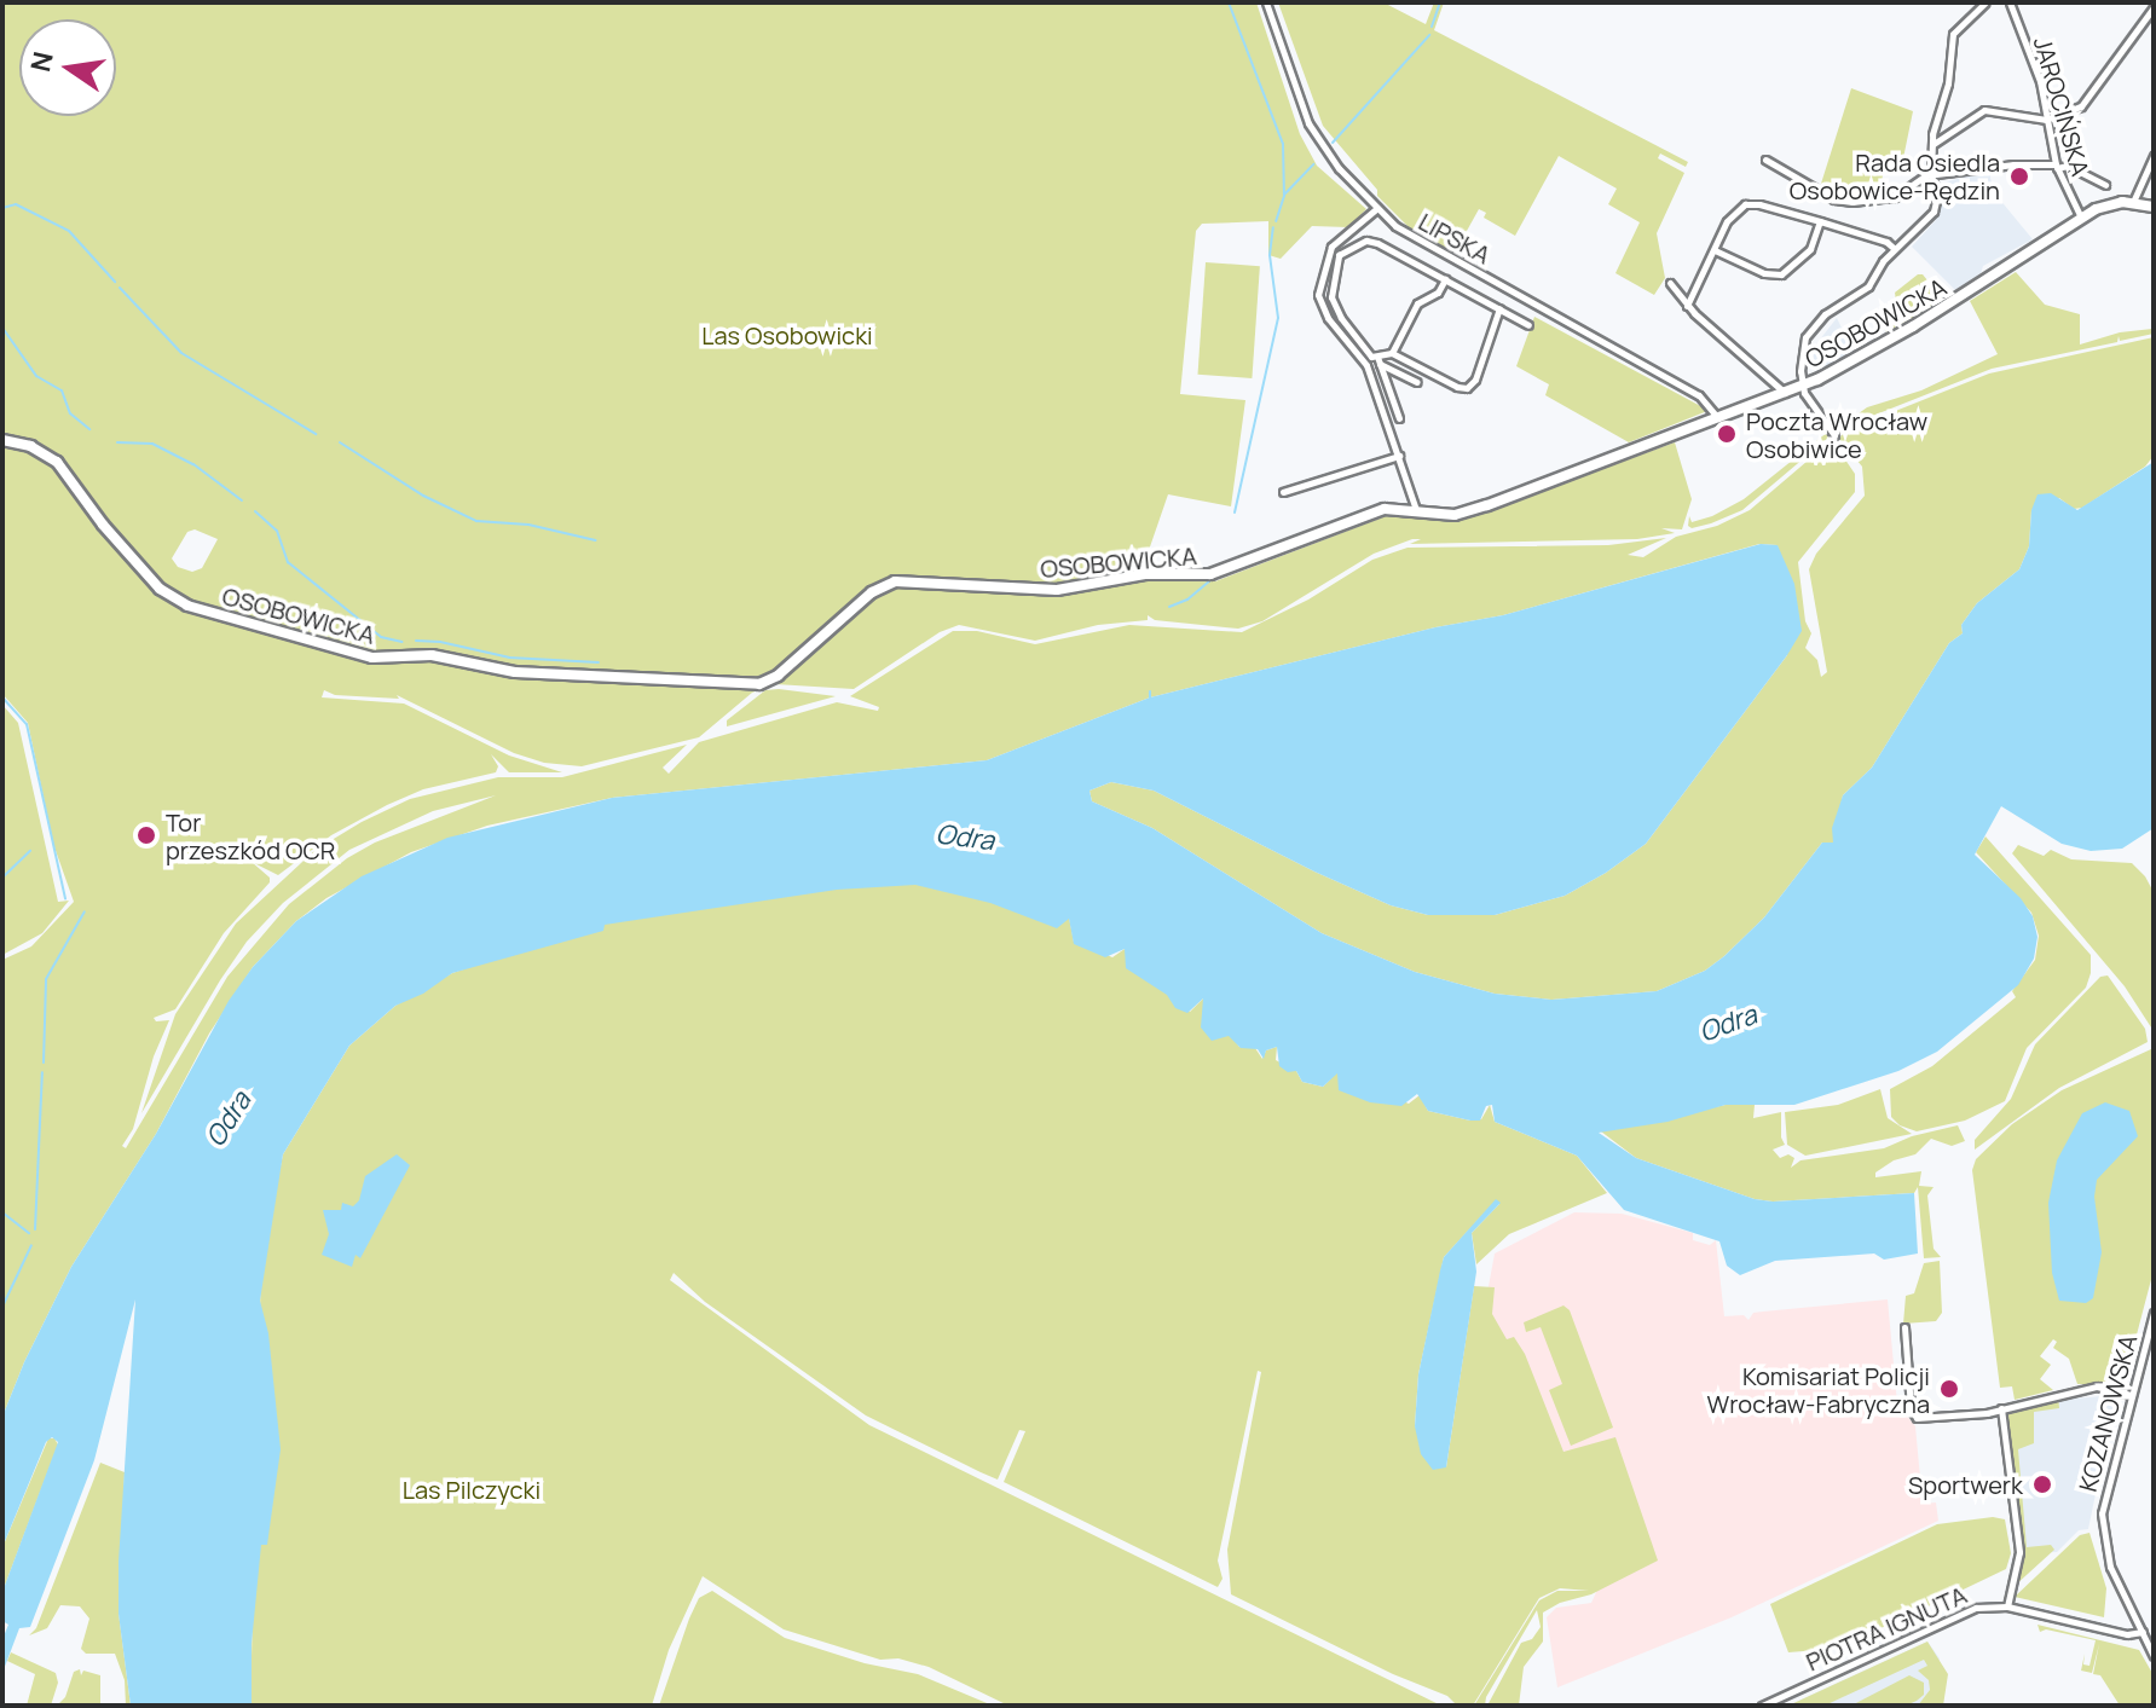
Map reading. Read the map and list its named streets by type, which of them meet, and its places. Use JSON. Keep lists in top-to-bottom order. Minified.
{"streets":{"street":["JAROCIŃSKA","LIPSKA","OSOBOWICKA","KOZANOWSKA","PIOTRA IGNUTA"]},"crossings":[["JAROCIŃSKA","OSOBOWICKA"],["LIPSKA","OSOBOWICKA"],["KOZANOWSKA","PIOTRA IGNUTA"]],"water":["Odra"],"parks":["Las Osobowicki","Las Pilczycki"],"places":["Rada Osiedla Osobowice-Rędzin","Poczta Wrocław Osobiwice","Tor przeszkód OCR","Komisariat Policji Wrocław-Fabryczna","Sportwerk"],"north":"left"}
